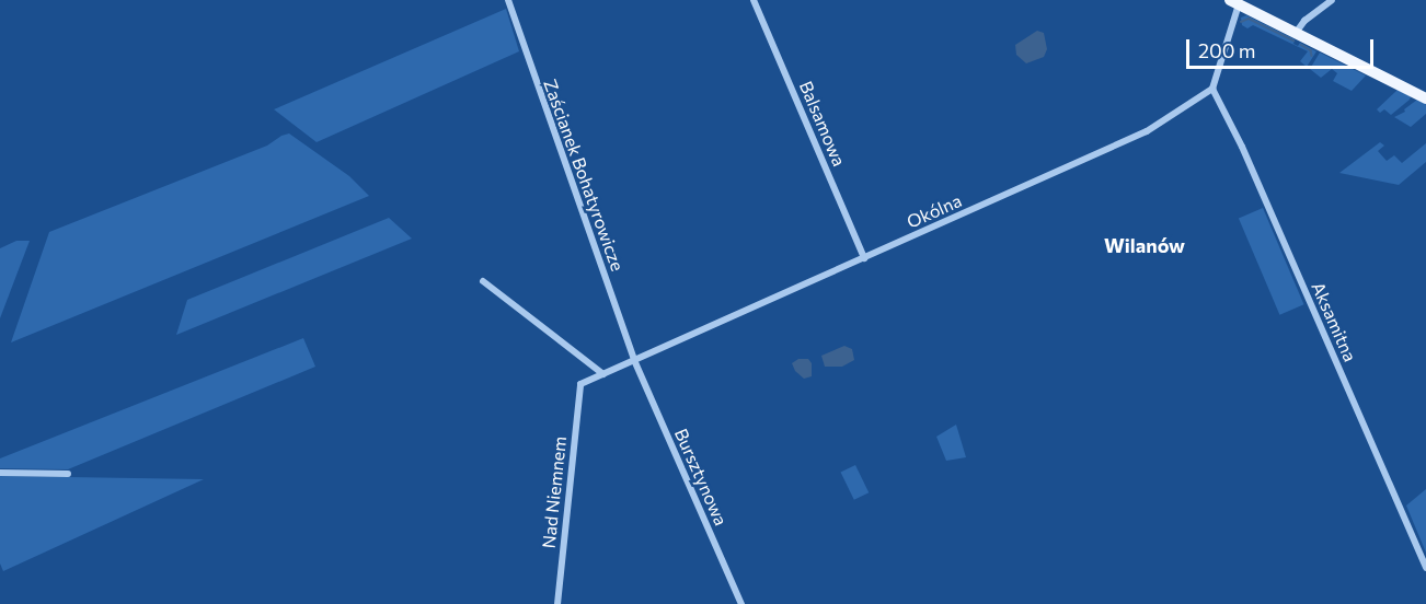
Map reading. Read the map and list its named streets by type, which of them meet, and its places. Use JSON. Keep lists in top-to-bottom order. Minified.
{"streets":{"street":["Balsamowa","Zaścianek Bohatyrowicze","Okólna","Aksamitna","Bursztynowa","Nad Niemnem"]},"crossings":[["Balsamowa","Okólna"],["Zaścianek Bohatyrowicze","Okólna"],["Zaścianek Bohatyrowicze","Bursztynowa"],["Okólna","Aksamitna"],["Okólna","Bursztynowa"],["Okólna","Nad Niemnem"]],"districts":["Wilanów"],"scale_bar":"200 m"}
